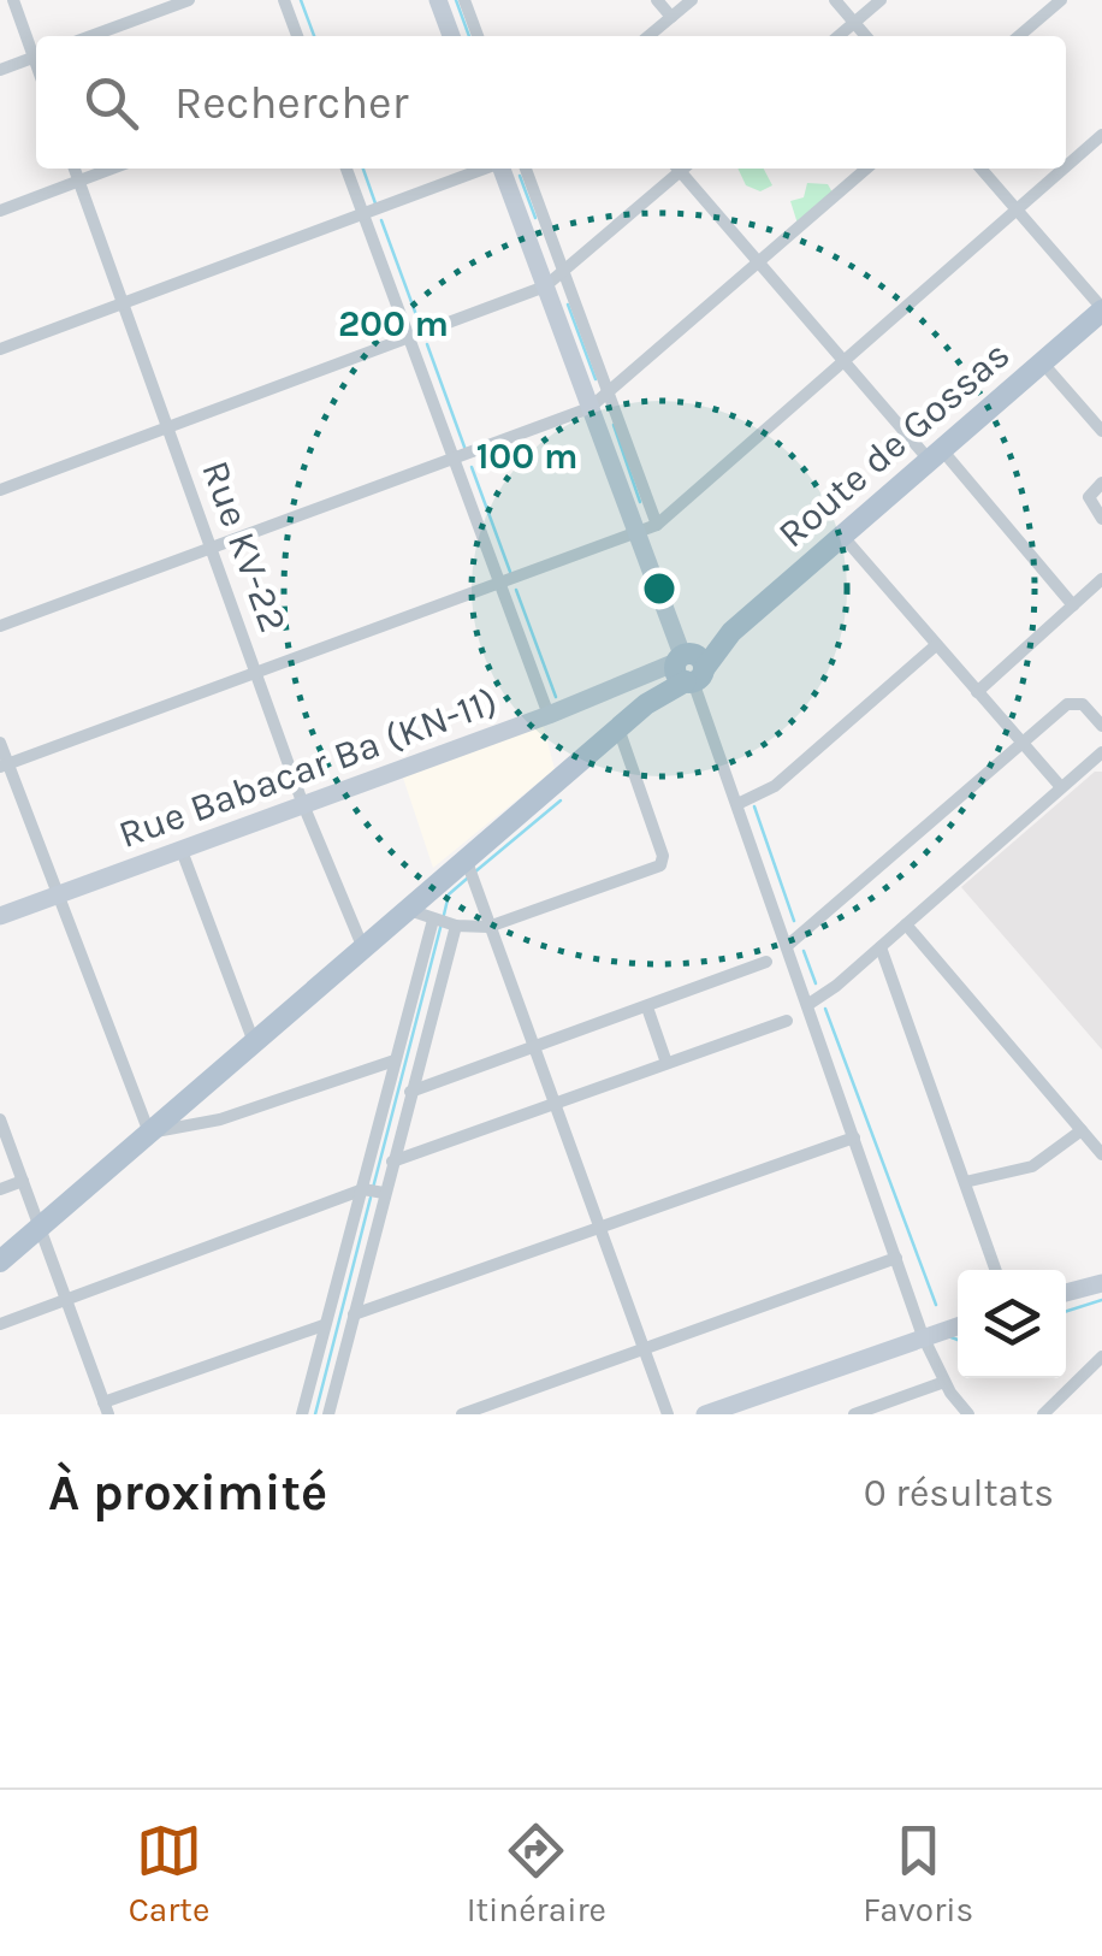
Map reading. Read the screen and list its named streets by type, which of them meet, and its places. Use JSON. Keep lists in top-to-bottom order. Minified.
{"streets":{"main road":["Route de Gossas"],"street":["Rue KV-22","Rue Babacar Ba (KN-11)"]},"crossings":[["Route de Gossas","Rue KV-22"],["Route de Gossas","Rue Babacar Ba (KN-11)"],["Rue KV-22","Rue Babacar Ba (KN-11)"]],"page":{"search":"Rechercher","heading":["À proximité","0 résultats"],"nav":["Carte","Itinéraire","Favoris"]},"rings":["200 m","100 m"]}
